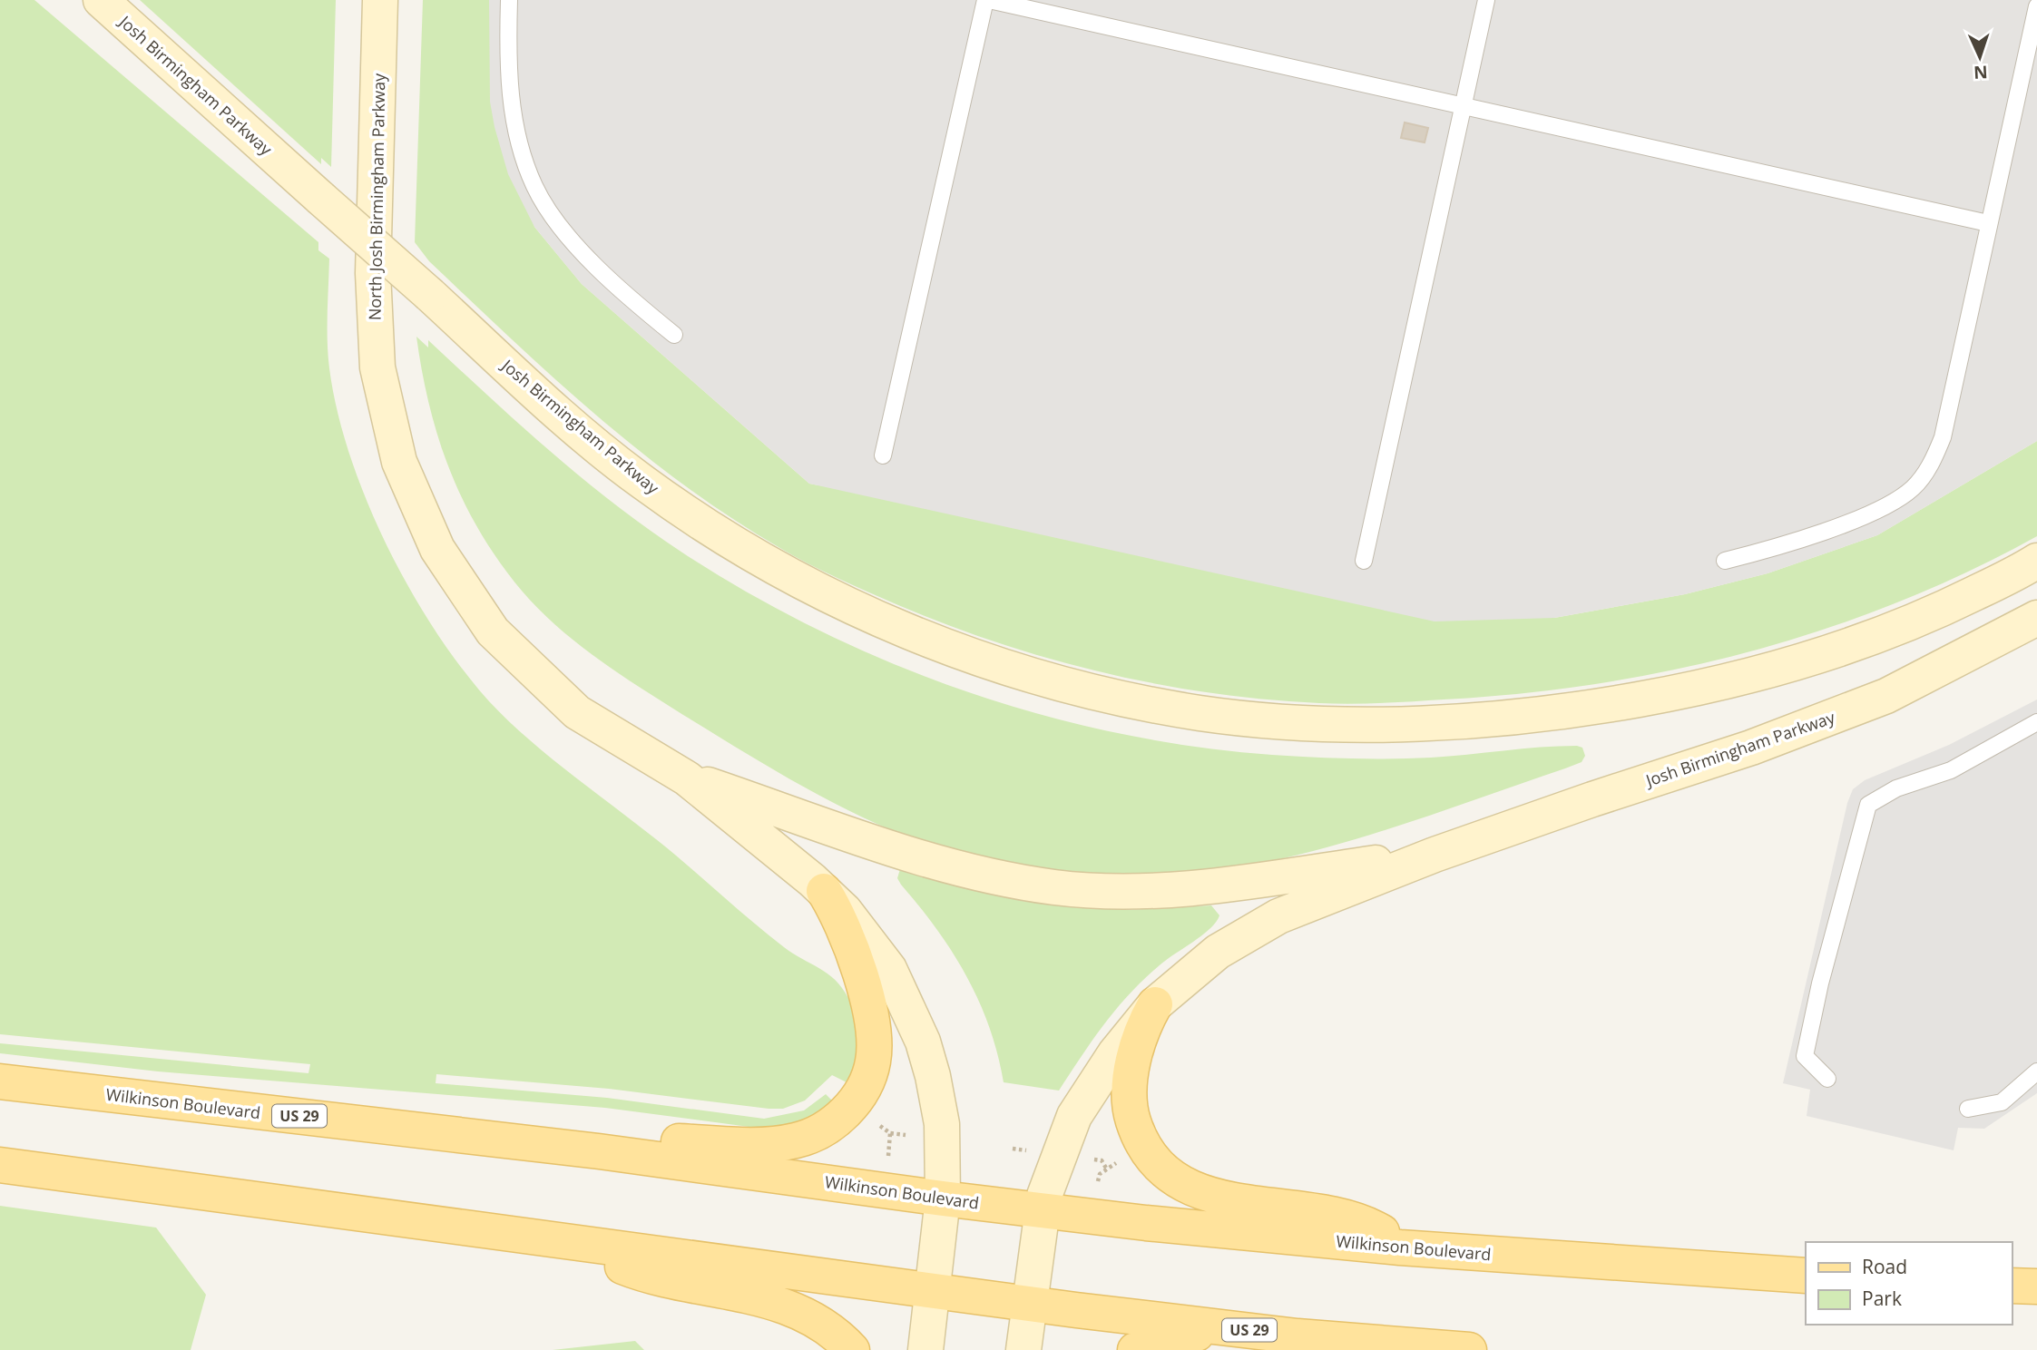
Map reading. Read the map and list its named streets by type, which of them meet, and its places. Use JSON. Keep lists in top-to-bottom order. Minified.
{"streets":{"main road":["Josh Birmingham Parkway","North Josh Birmingham Parkway","Wilkinson Boulevard","US 29"]},"crossings":[["North Josh Birmingham Parkway","Wilkinson Boulevard"],["North Josh Birmingham Parkway","US 29"]],"legend":["Road","Park"],"north":"bottom"}
